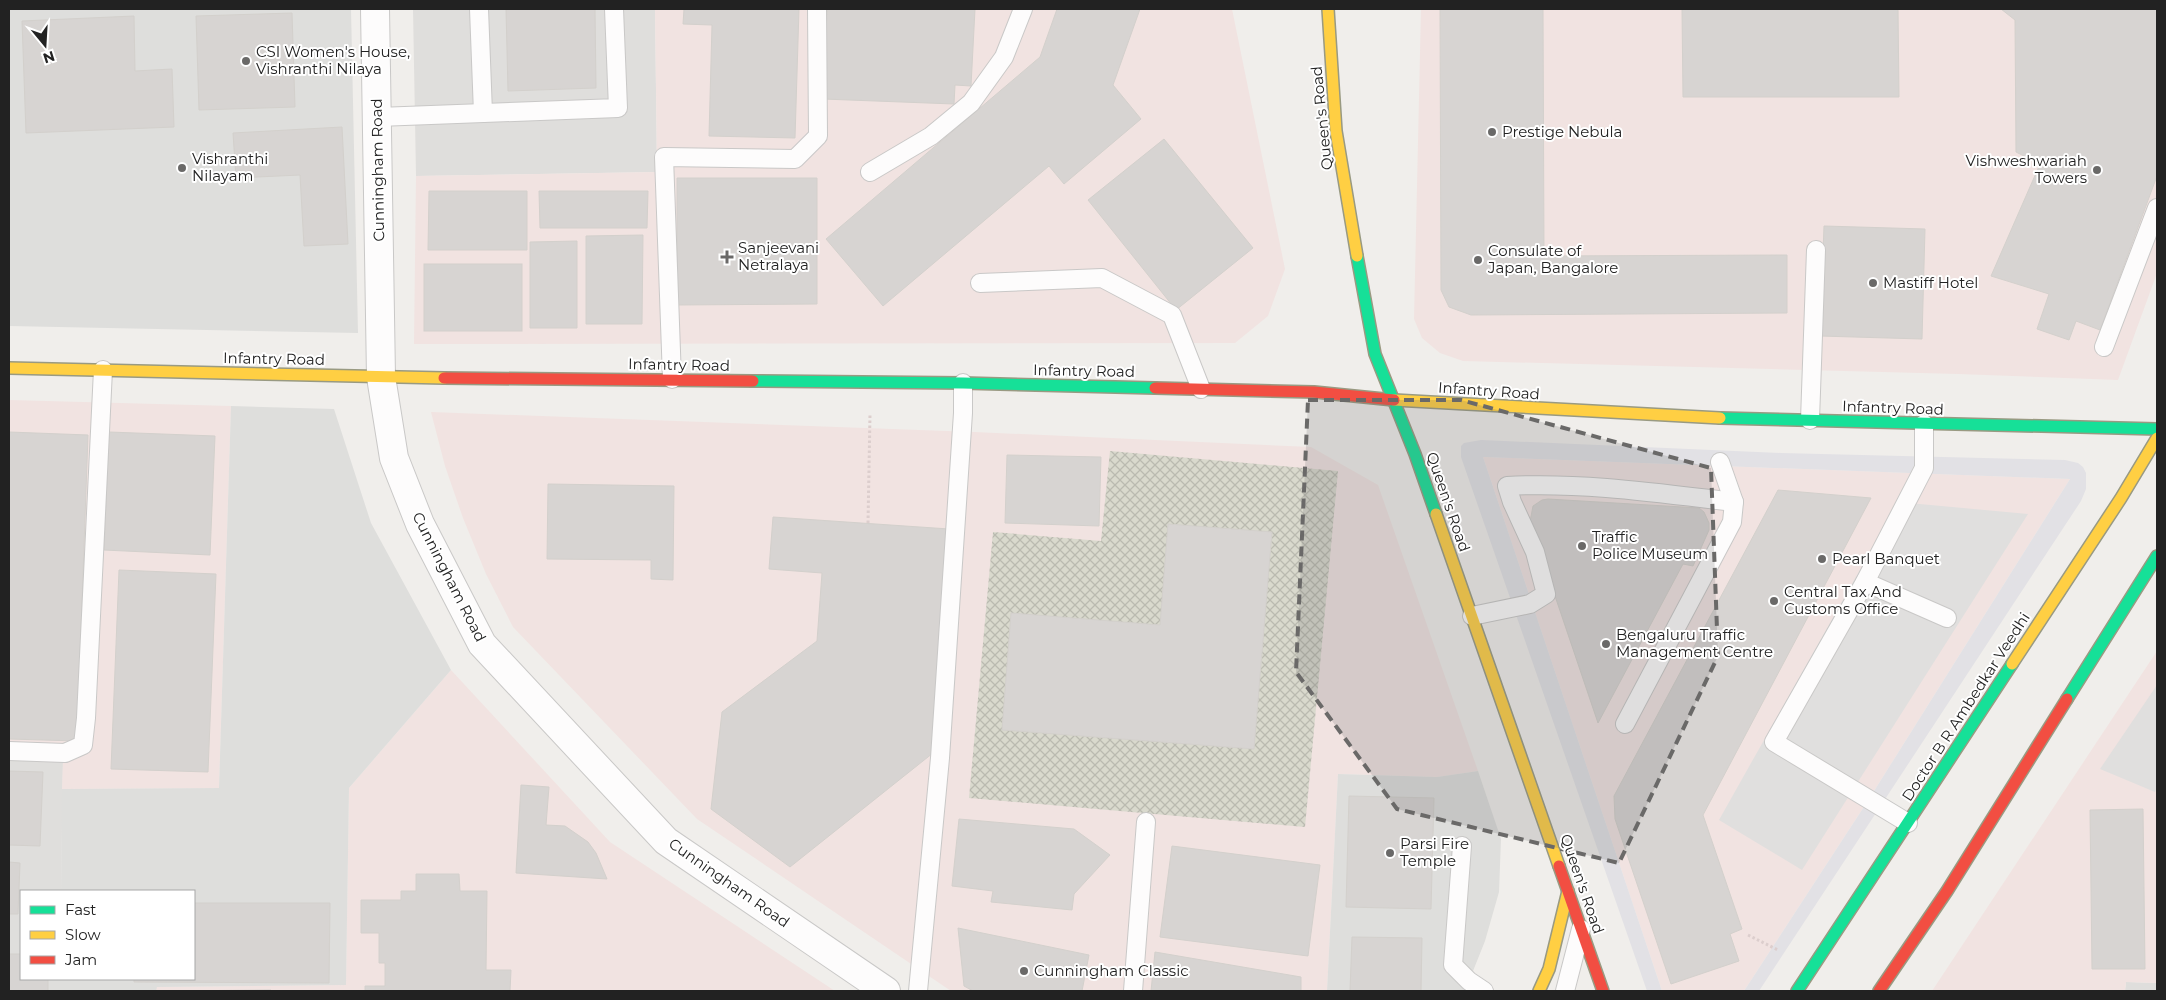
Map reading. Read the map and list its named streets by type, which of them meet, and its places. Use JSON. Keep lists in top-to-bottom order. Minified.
{"streets":{"main road":["Queen's Road","Infantry Road","Doctor B R Ambedkar Veedhi"],"street":["Cunningham Road"]},"crossings":[["Queen's Road","Infantry Road"],["Cunningham Road","Infantry Road"]],"places":{"other":["CSI Women's House, Vishranthi Nilaya","Prestige Nebula","Vishranthi Nilayam","Vishweshwariah Towers","Consulate of Japan, Bangalore","Mastiff Hotel","Traffic Police Museum","Pearl Banquet","Central Tax And Customs Office","Bengaluru Traffic Management Centre","Parsi Fire Temple","Cunningham Classic"],"health":["Sanjeevani Netralaya"]},"legend":["Fast","Slow","Jam"],"north":"bottom"}
